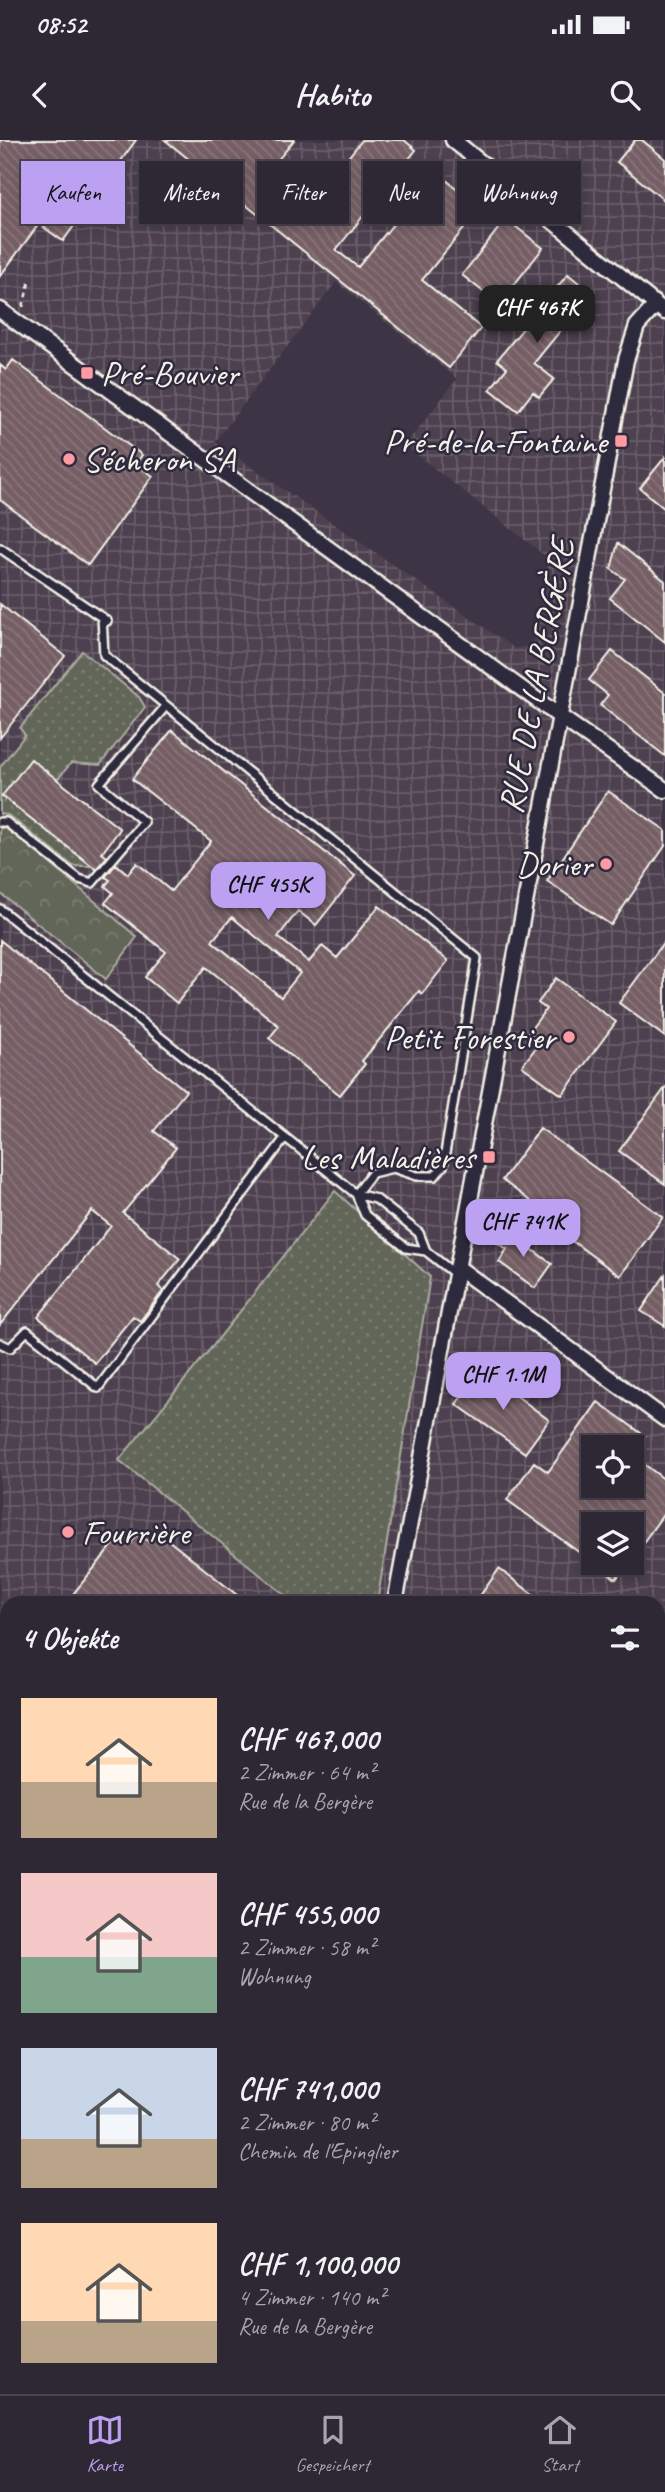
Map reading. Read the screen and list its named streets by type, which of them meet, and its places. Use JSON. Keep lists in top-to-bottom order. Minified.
{"streets":{"street":["RUE DE LA BERGÈRE"]},"places":{"transit":["Pré-Bouvier","Pré-de-la-Fontaine","Les Maladières"],"other":["Sécheron SA","Dorier","Petit Forestier","Fourrière"]},"page":{"status":"08:52","header":"Habito","chip":["Kaufen","Mieten","Filter","Neu","Wohnung"],"price":["CHF 467K","CHF 455K","CHF 741K","CHF 1.1M"],"heading":"4 Objekte","list":[{"name":"CHF 467,000","note":"2 Zimmer · 64 m² · Rue de la Bergère"},{"name":"CHF 455,000","note":"2 Zimmer · 58 m² · Wohnung"},{"name":"CHF 741,000","note":"2 Zimmer · 80 m² · Chemin de l'Epinglier"},{"name":"CHF 1,100,000","note":"4 Zimmer · 140 m² · Rue de la Bergère"}],"tabs":["Karte","Gespeichert","Start"]}}
